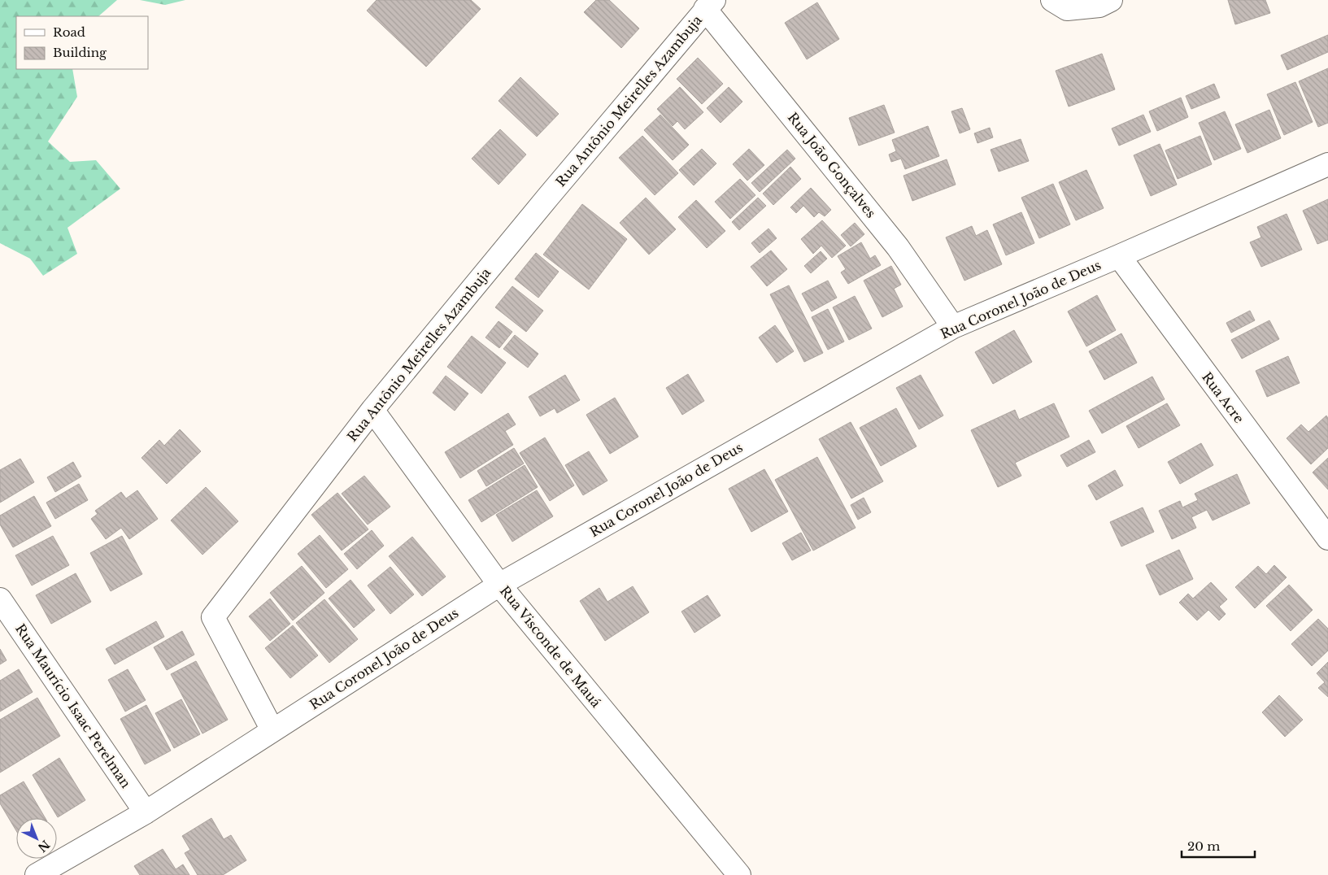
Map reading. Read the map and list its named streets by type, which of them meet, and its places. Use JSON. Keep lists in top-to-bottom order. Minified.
{"streets":{"street":["Rua Antônio Meirelles Azambuja","Rua João Gonçalves","Rua Coronel João de Deus","Rua Acre","Rua Visconde de Mauá","Rua Maurício Isaac Perelman"]},"crossings":[["Rua Antônio Meirelles Azambuja","Rua João Gonçalves"],["Rua Antônio Meirelles Azambuja","Rua Coronel João de Deus"],["Rua Antônio Meirelles Azambuja","Rua Visconde de Mauá"],["Rua João Gonçalves","Rua Coronel João de Deus"],["Rua Coronel João de Deus","Rua Acre"],["Rua Coronel João de Deus","Rua Visconde de Mauá"],["Rua Coronel João de Deus","Rua Maurício Isaac Perelman"]],"legend":["Road","Building"],"scale_bar":"20 m","north":"bottom right"}
